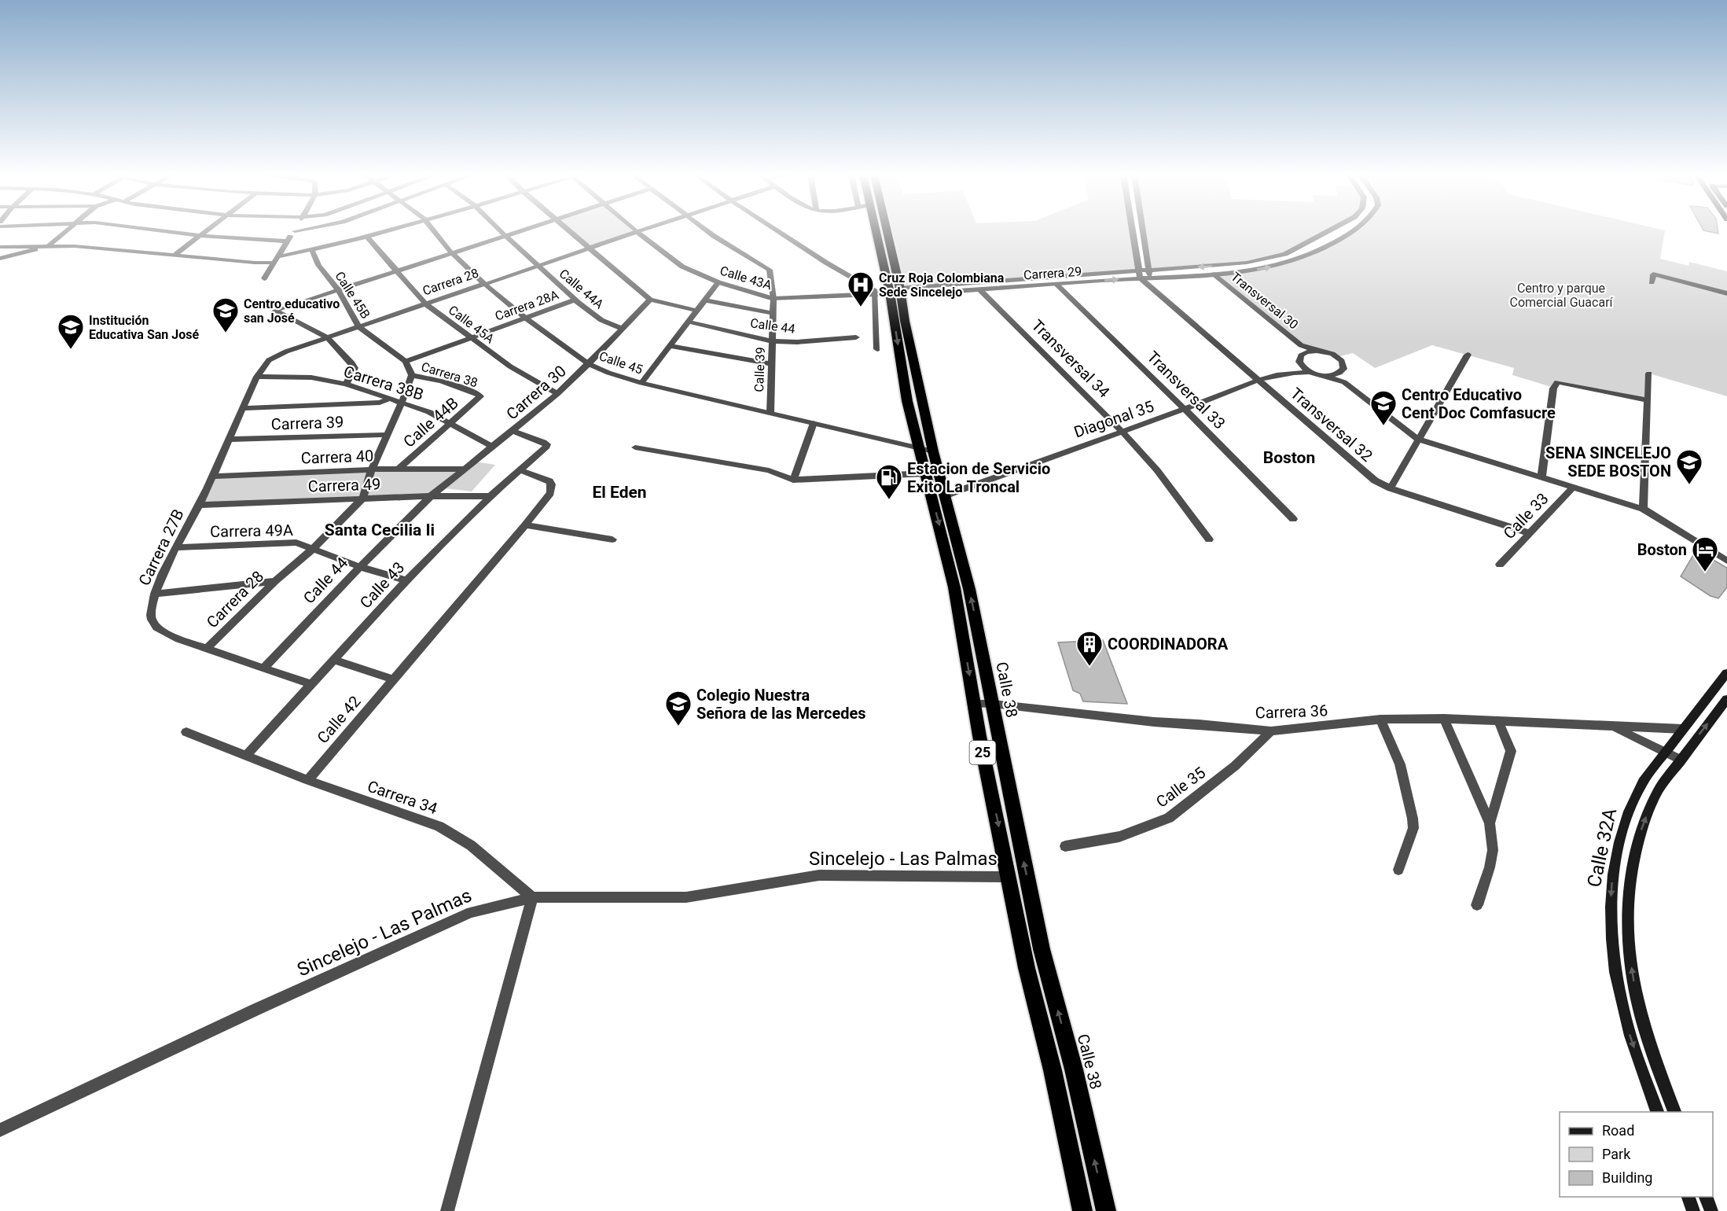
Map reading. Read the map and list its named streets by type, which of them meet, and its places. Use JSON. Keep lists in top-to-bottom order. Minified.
{"streets":{"highway":["Calle 38","25"],"main road":["Calle 32A"],"street":["Carrera 29","Calle 43A","Carrera 28","Calle 44A","Calle 45B","Transversal 30","Carrera 28A","Calle 45A","Calle 44","Transversal 34","Calle 45","Calle 39","Carrera 38","Carrera 38B","Transversal 33","Carrera 30","Diagonal 35","Calle 44B","Carrera 39","Transversal 32","Carrera 40","Carrera 49","Calle 33","Carrera 49A","Carrera 27B","Calle 43","Carrera 36","Calle 42","Calle 35","Carrera 34","Sincelejo - Las Palmas"]},"crossings":[["Carrera 29","Calle 43A"],["Carrera 29","Transversal 30"],["Carrera 29","Transversal 34"],["Carrera 29","Transversal 33"],["Carrera 29","Transversal 32"],["Carrera 29","Calle 38"],["Calle 43A","Carrera 28"],["Calle 43A","Calle 39"],["Calle 43A","Calle 38"],["Carrera 28","Calle 44A"],["Carrera 28","Calle 45B"],["Carrera 28","Calle 45A"],["Carrera 28","Calle 45"],["Carrera 28","Carrera 38"],["Carrera 28","Carrera 38B"],["Carrera 28","Carrera 39"],["Carrera 28","Carrera 40"],["Carrera 28","Carrera 49"],["Carrera 28","Carrera 49A"],["Carrera 28","Carrera 27B"],["Calle 44A","Carrera 28A"],["Calle 44A","Carrera 30"],["Calle 45B","Carrera 28A"],["Carrera 28A","Calle 45A"],["Carrera 28A","Calle 45"],["Calle 45A","Carrera 30"],["Calle 44","Calle 39"],["Calle 44","Carrera 30"],["Calle 44","Carrera 49"],["Calle 44","Carrera 49A"],["Calle 44","Carrera 27B"],["Transversal 34","Diagonal 35"],["Calle 45","Calle 39"],["Calle 45","Carrera 30"],["Calle 45","Calle 38"],["Carrera 38","Calle 44B"],["Carrera 38B","Carrera 30"],["Carrera 38B","Calle 44B"],["Carrera 38B","Carrera 27B"],["Transversal 33","Diagonal 35"],["Carrera 30","Carrera 40"],["Carrera 30","Carrera 49"],["Carrera 30","Calle 43"],["Diagonal 35","Transversal 32"],["Diagonal 35","Calle 38"],["Calle 44B","Carrera 40"],["Carrera 39","Carrera 27B"],["Transversal 32","Calle 33"],["Carrera 40","Carrera 27B"],["Carrera 49","Carrera 27B"],["Carrera 49","Calle 43"],["Carrera 49A","Carrera 27B"],["Carrera 49A","Calle 43"],["Carrera 27B","Calle 43"],["Calle 43","Calle 42"],["Calle 43","Carrera 34"],["Calle 38","Carrera 36"],["Calle 38","Sincelejo - Las Palmas"],["Carrera 36","Calle 35"],["Carrera 36","Calle 32A"],["Calle 42","Carrera 34"],["Carrera 34","Sincelejo - Las Palmas"]],"districts":["Boston","El Eden","Santa Cecilia Ii"],"parks":["Centro y parque Comercial Guacarí"],"places":{"hospital":["Cruz Roja Colombiana Sede Sincelejo"],"school or university":["Centro educativo san José","Institución Educativa San José","Centro Educativo Cent Doc Comfasucre","SENA SINCELEJO SEDE BOSTON","Colegio Nuestra Señora de las Mercedes"],"fuel station":["Estacion de Servicio Exito La Troncal"],"hotel":["Boston"],"building":["COORDINADORA"]},"legend":["Road","Park","Building"]}
